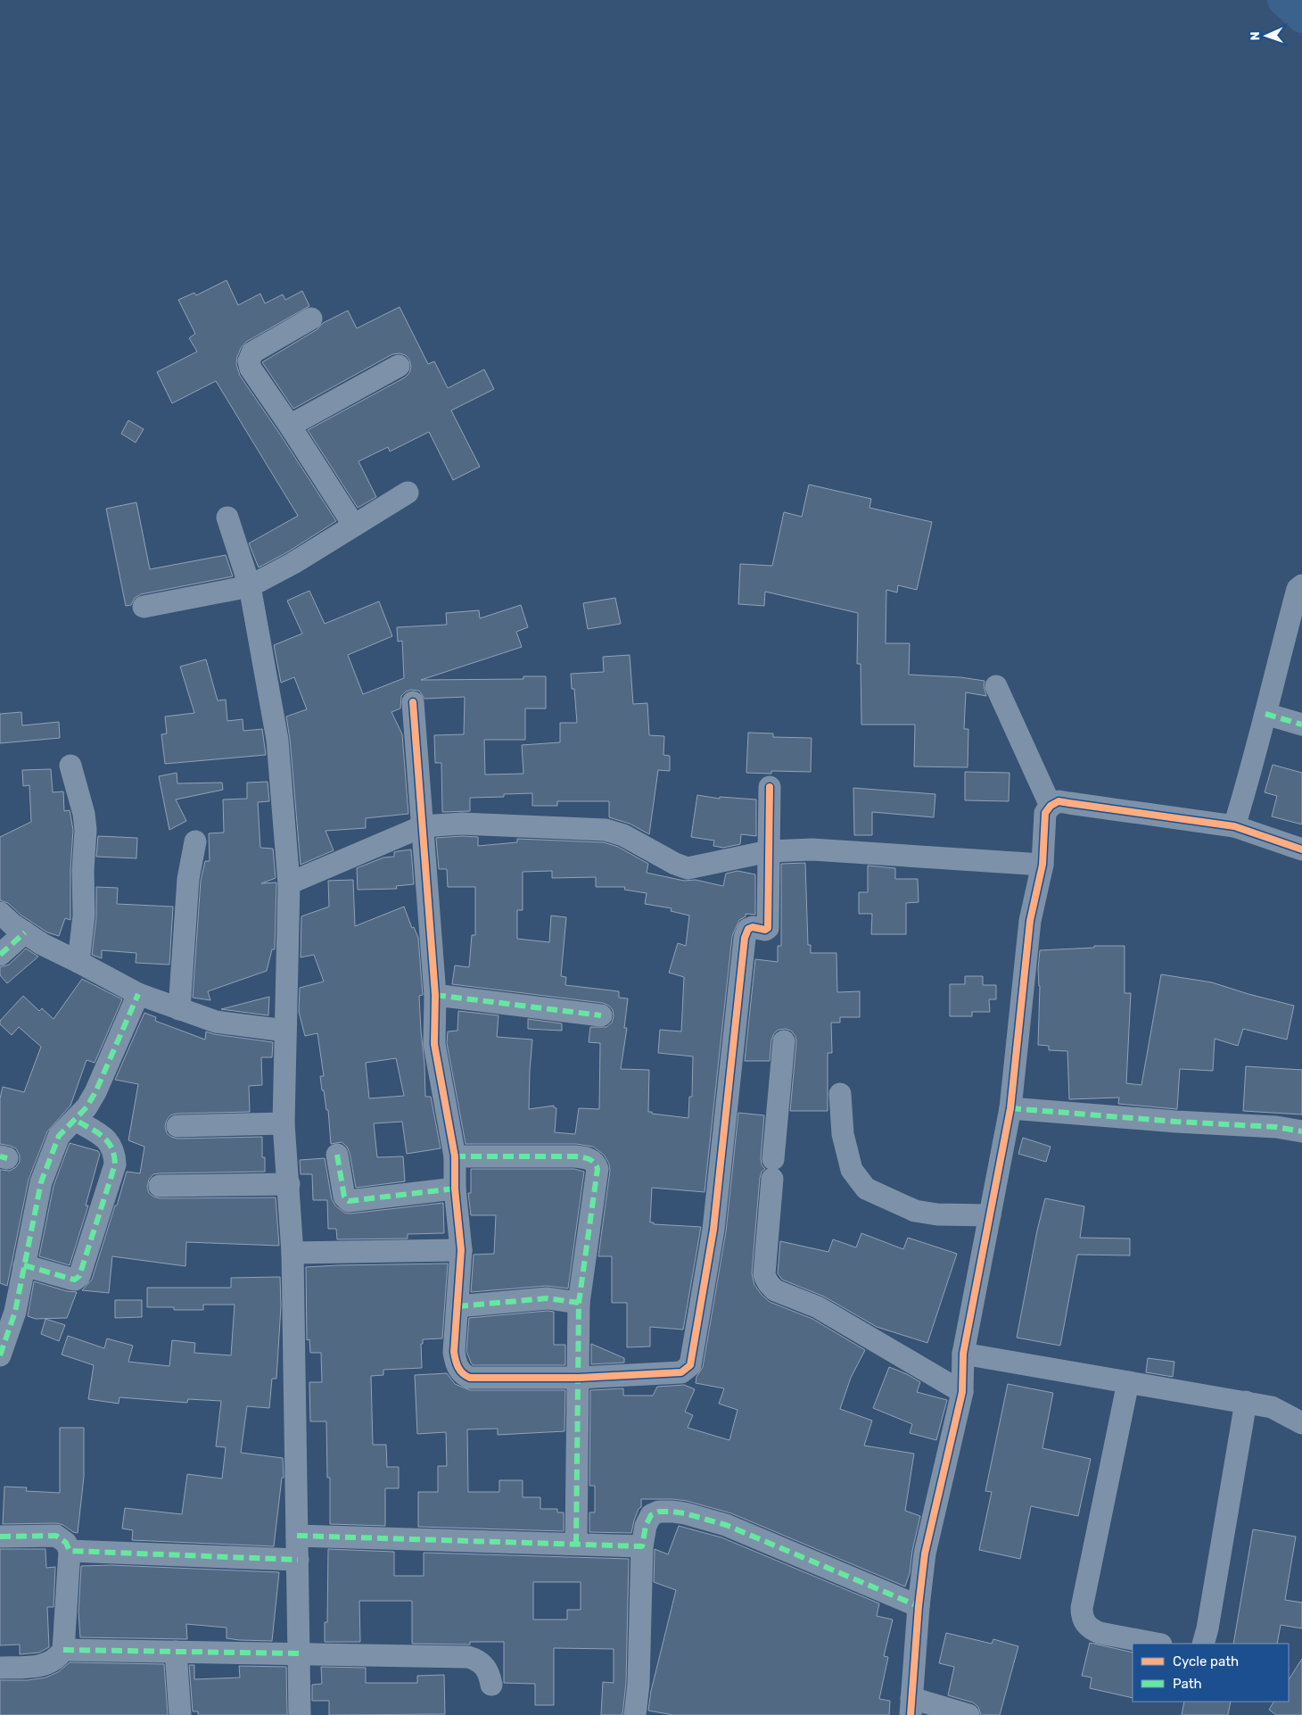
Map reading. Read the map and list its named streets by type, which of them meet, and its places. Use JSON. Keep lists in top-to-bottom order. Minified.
{"legend":["Cycle path","Path"],"north":"left"}
